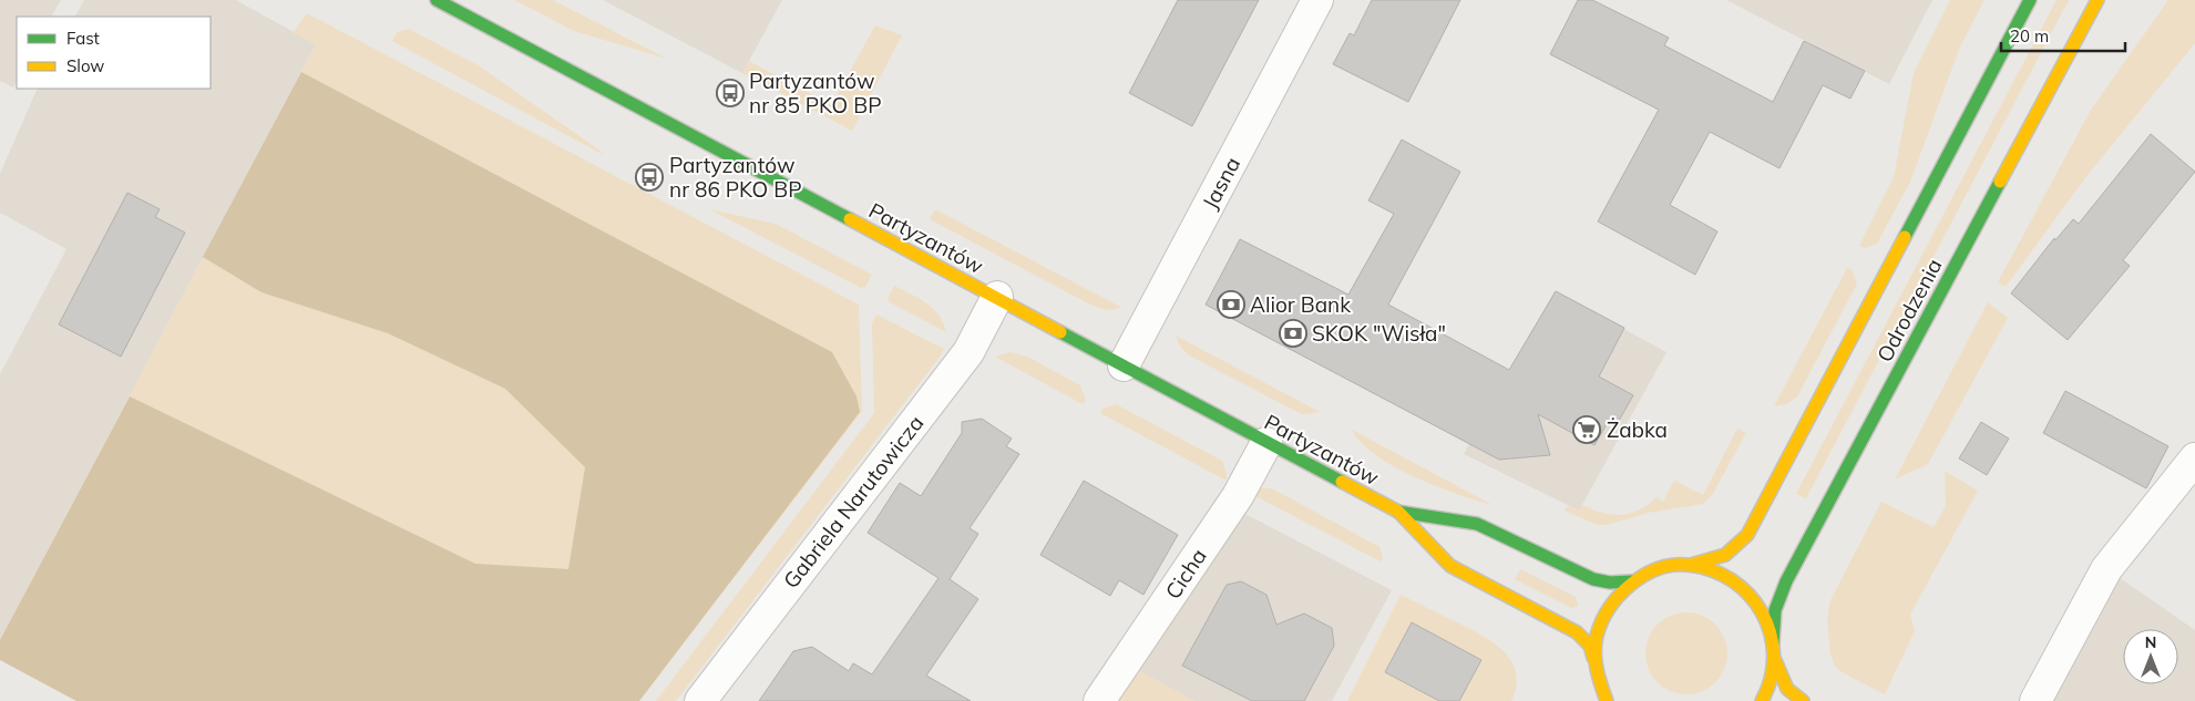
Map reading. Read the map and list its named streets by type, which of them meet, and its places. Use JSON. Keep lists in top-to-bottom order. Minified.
{"streets":{"main road":["Partyzantów","Odrodzenia"],"street":["Jasna","Gabriela Narutowicza","Cicha"]},"crossings":[["Jasna","Partyzantów"],["Partyzantów","Gabriela Narutowicza"],["Partyzantów","Cicha"]],"places":{"bus stop":["Partyzantów nr 85 PKO BP","Partyzantów nr 86 PKO BP"],"bank":["Alior Bank","SKOK \"Wisła\""],"supermarket":["Żabka"]},"legend":["Fast","Slow"],"scale_bar":"20 m","north":"top"}
